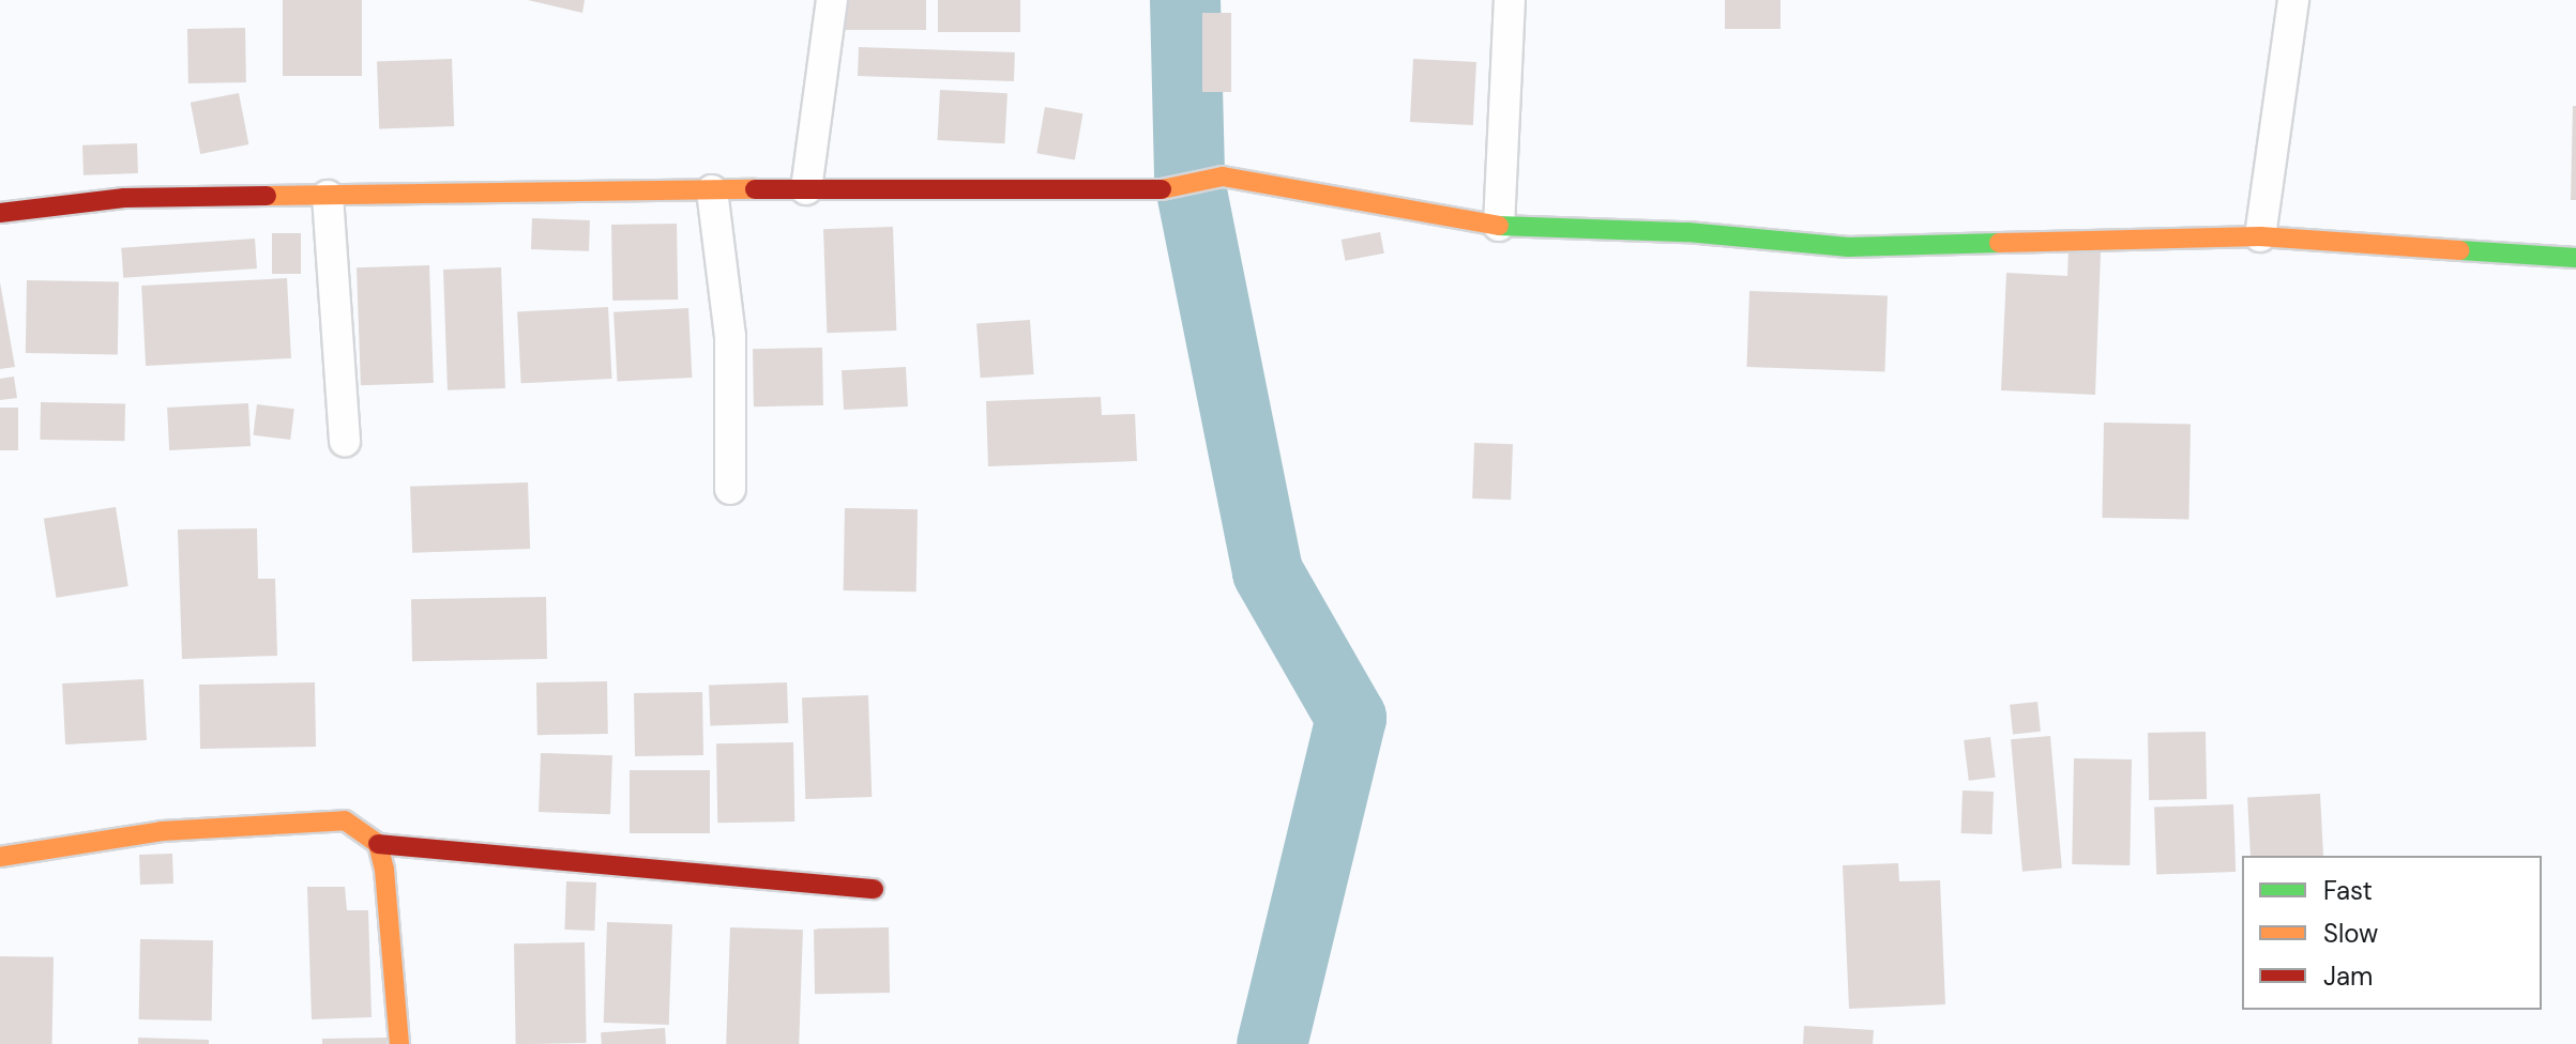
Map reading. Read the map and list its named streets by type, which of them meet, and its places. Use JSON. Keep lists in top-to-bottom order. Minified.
{"legend":["Fast","Slow","Jam"]}
